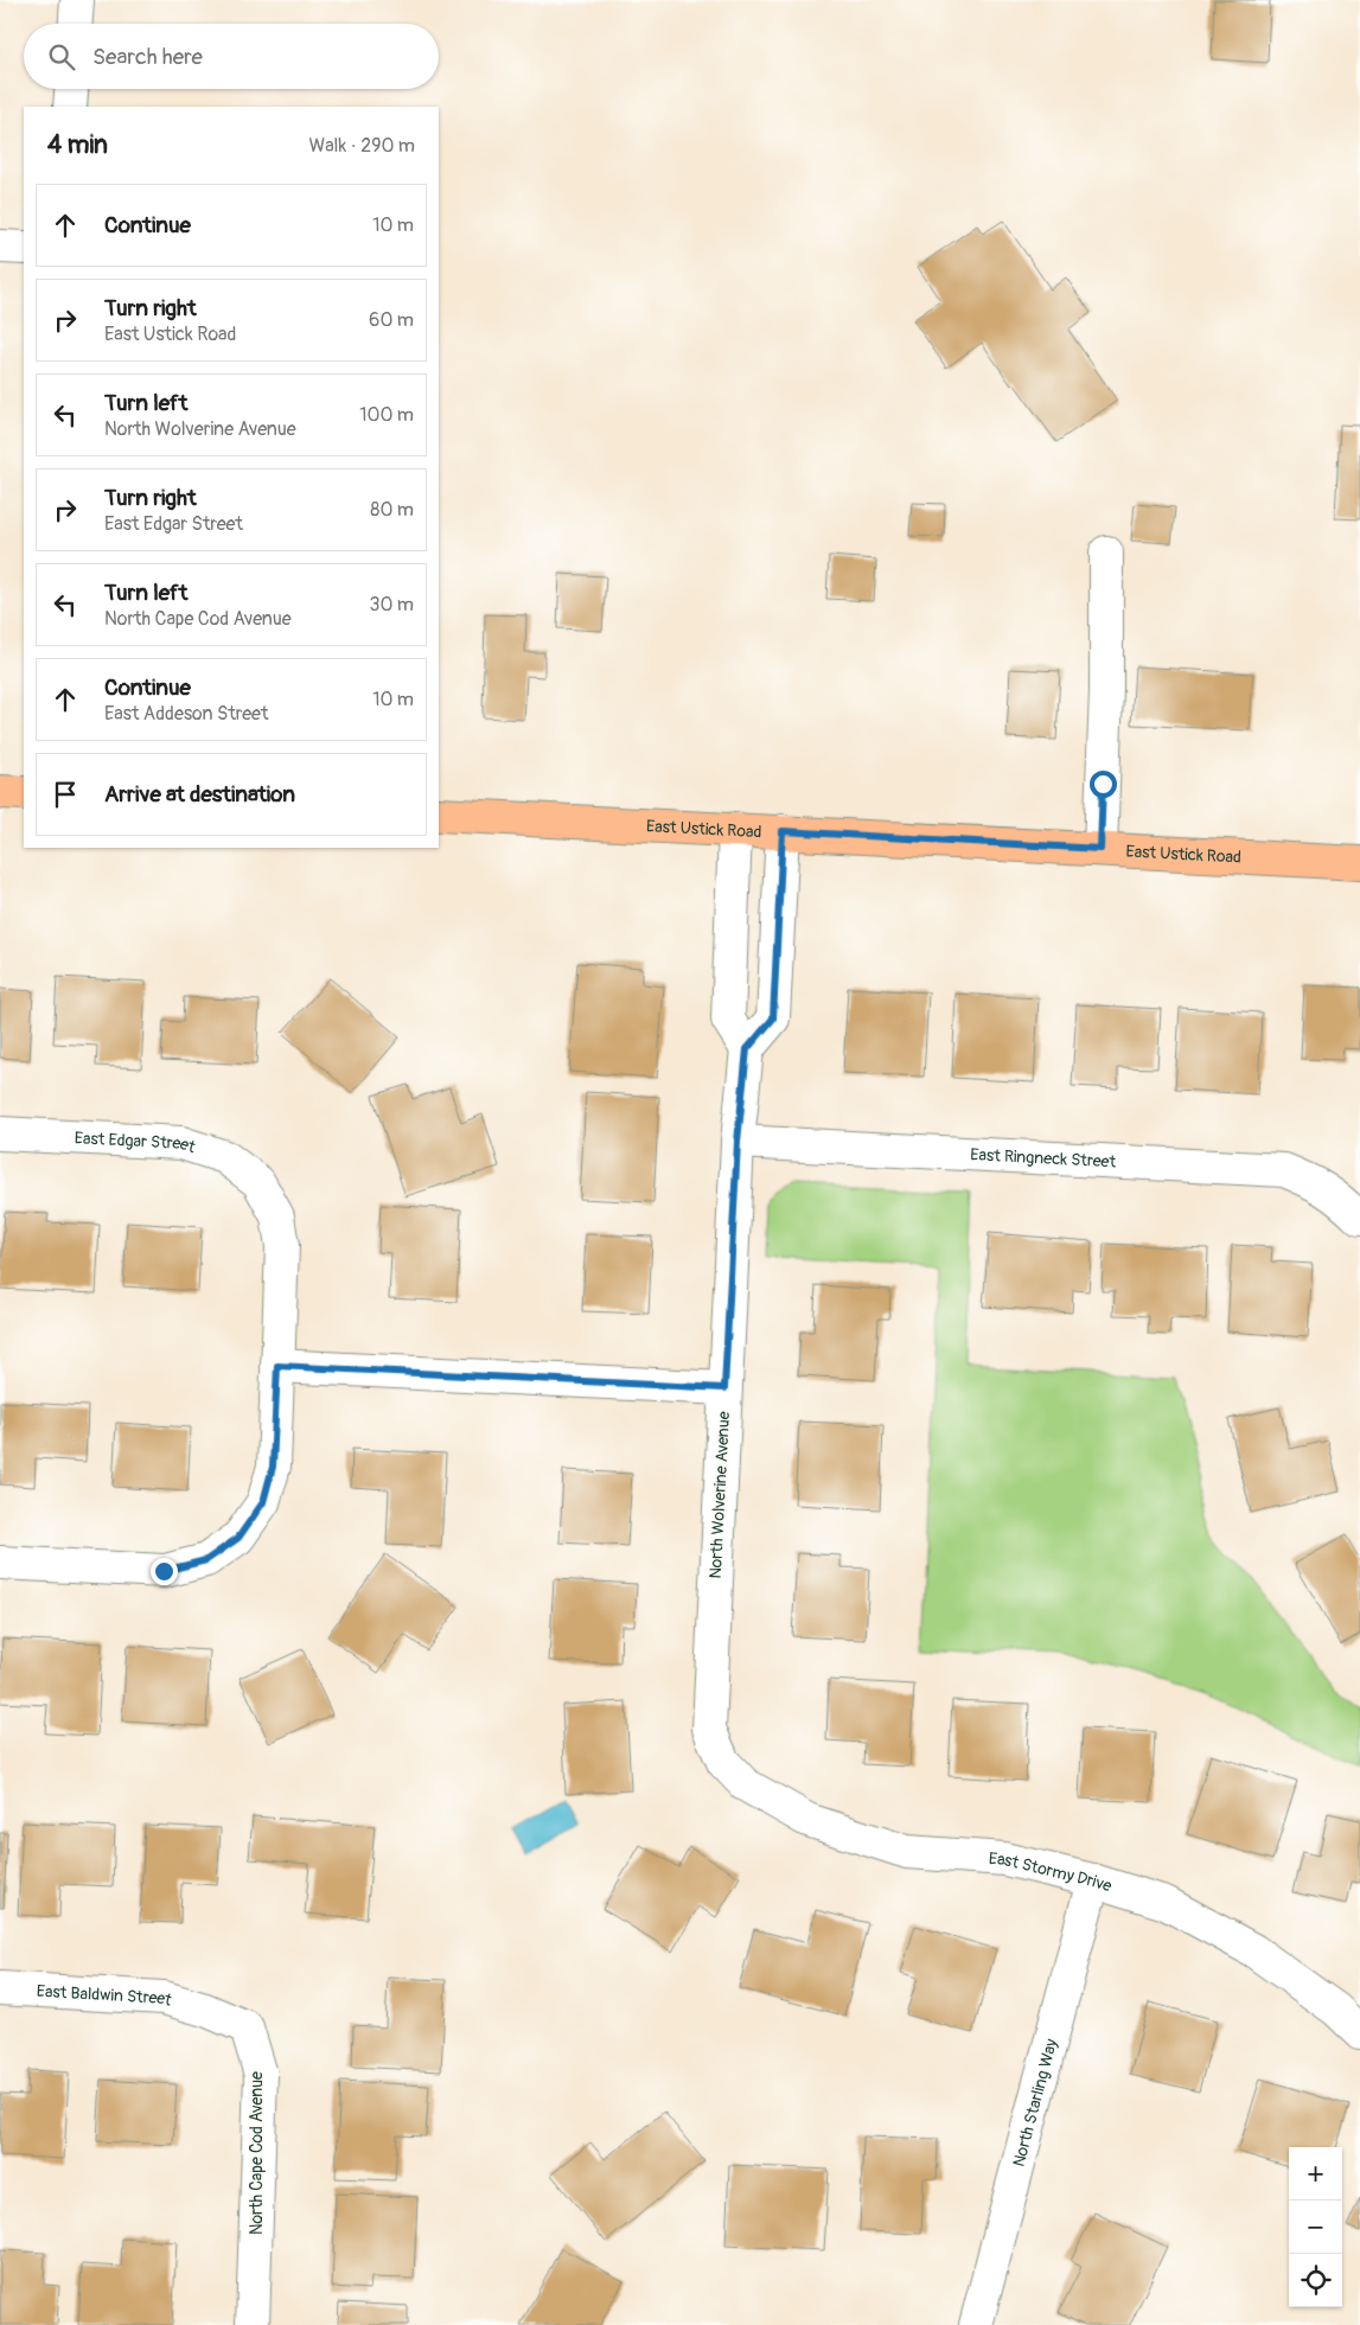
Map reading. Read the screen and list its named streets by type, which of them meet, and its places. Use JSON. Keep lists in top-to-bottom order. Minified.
{"streets":{"main road":["East Ustick Road"],"street":["East Edgar Street","East Ringneck Street","North Wolverine Avenue","East Stormy Drive","East Baldwin Street","North Starling Way","North Cape Cod Avenue"]},"crossings":[["East Ringneck Street","North Wolverine Avenue"],["North Wolverine Avenue","East Stormy Drive"],["East Stormy Drive","North Starling Way"],["East Baldwin Street","North Cape Cod Avenue"]],"page":{"search":"Search here","heading":["4 min","Walk · 290 m"],"list":[["Continue","10 m"],["Turn right","East Ustick Road","60 m"],["Turn left","North Wolverine Avenue","100 m"],["Turn right","East Edgar Street","80 m"],["Turn left","North Cape Cod Avenue","30 m"],["Continue","East Addeson Street","10 m"],"Arrive at destination"],"map_buttons":["+","−"]}}
